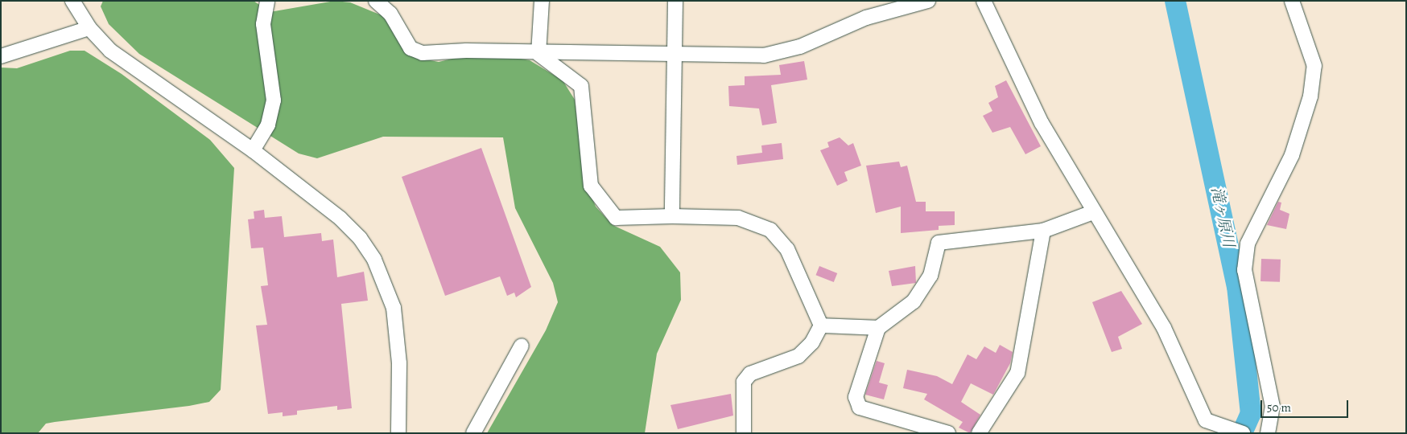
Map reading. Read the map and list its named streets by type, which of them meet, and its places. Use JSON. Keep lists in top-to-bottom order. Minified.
{"water":["滝ヶ原川"],"scale_bar":"50 m"}
